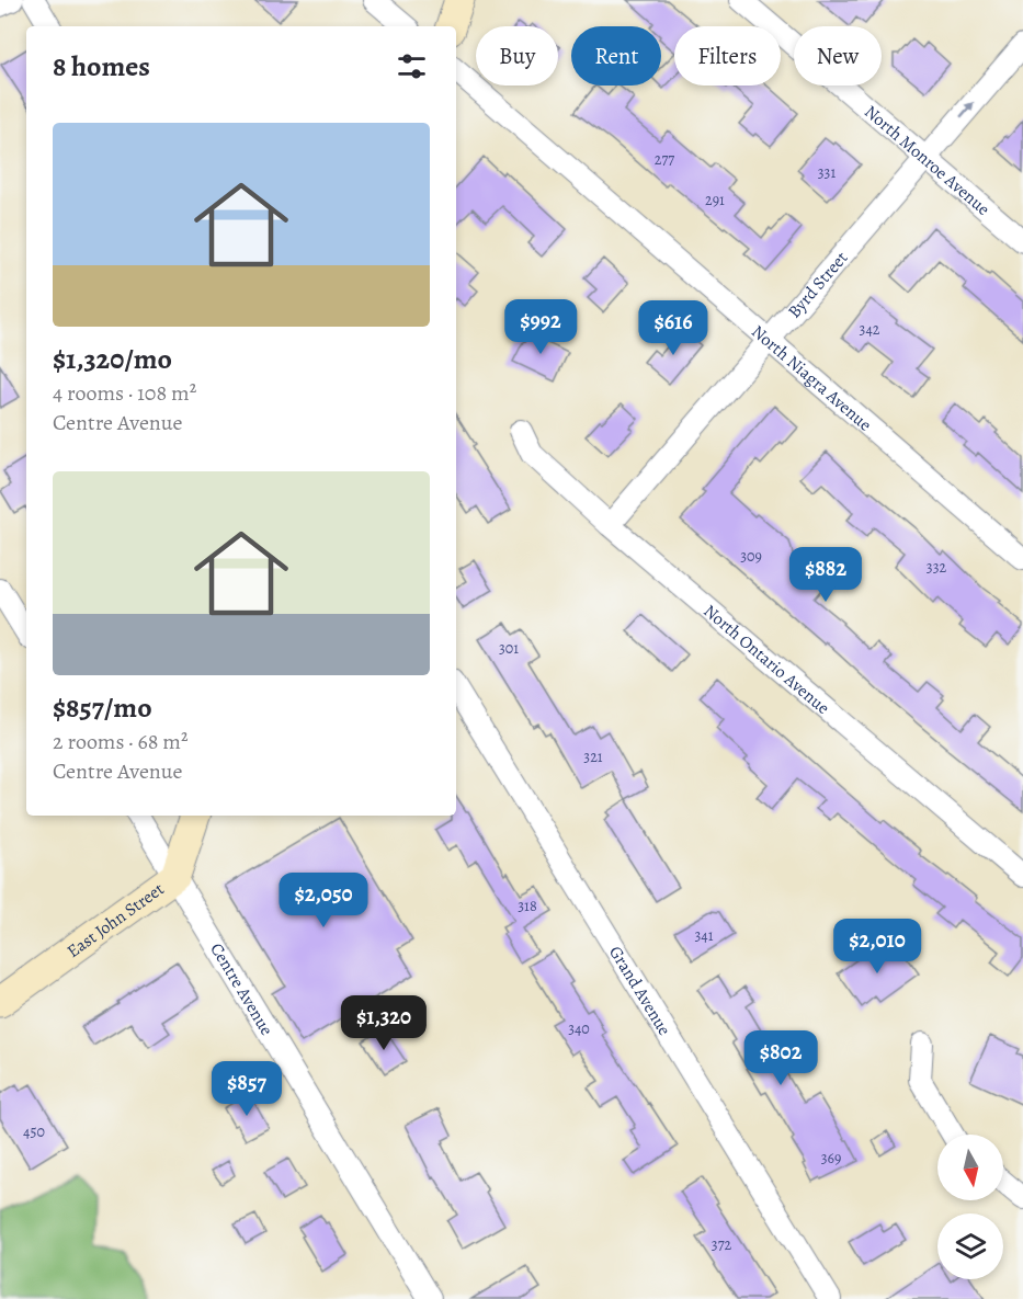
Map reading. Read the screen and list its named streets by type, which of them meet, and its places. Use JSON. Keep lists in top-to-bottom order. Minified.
{"streets":{"street":["North Monroe Avenue","Byrd Street","North Niagra Avenue","North Ontario Avenue","East John Street","Centre Avenue","Grand Avenue"]},"crossings":[["North Monroe Avenue","Byrd Street"],["Byrd Street","North Niagra Avenue"],["Byrd Street","North Ontario Avenue"],["East John Street","Centre Avenue"]],"house_numbers":["277","331","291","342","309","332","301","321","318","341","340","450","369","372"],"north":"bottom","page":{"chip":["Buy","Rent","Filters","New"],"heading":"8 homes","list":[{"name":"$1,320/mo","note":"4 rooms · 108 m² · Centre Avenue"},{"name":"$857/mo","note":"2 rooms · 68 m² · Centre Avenue"}],"price":["$992","$616","$882","$2,050","$2,010","$1,320","$802","$857"]}}
